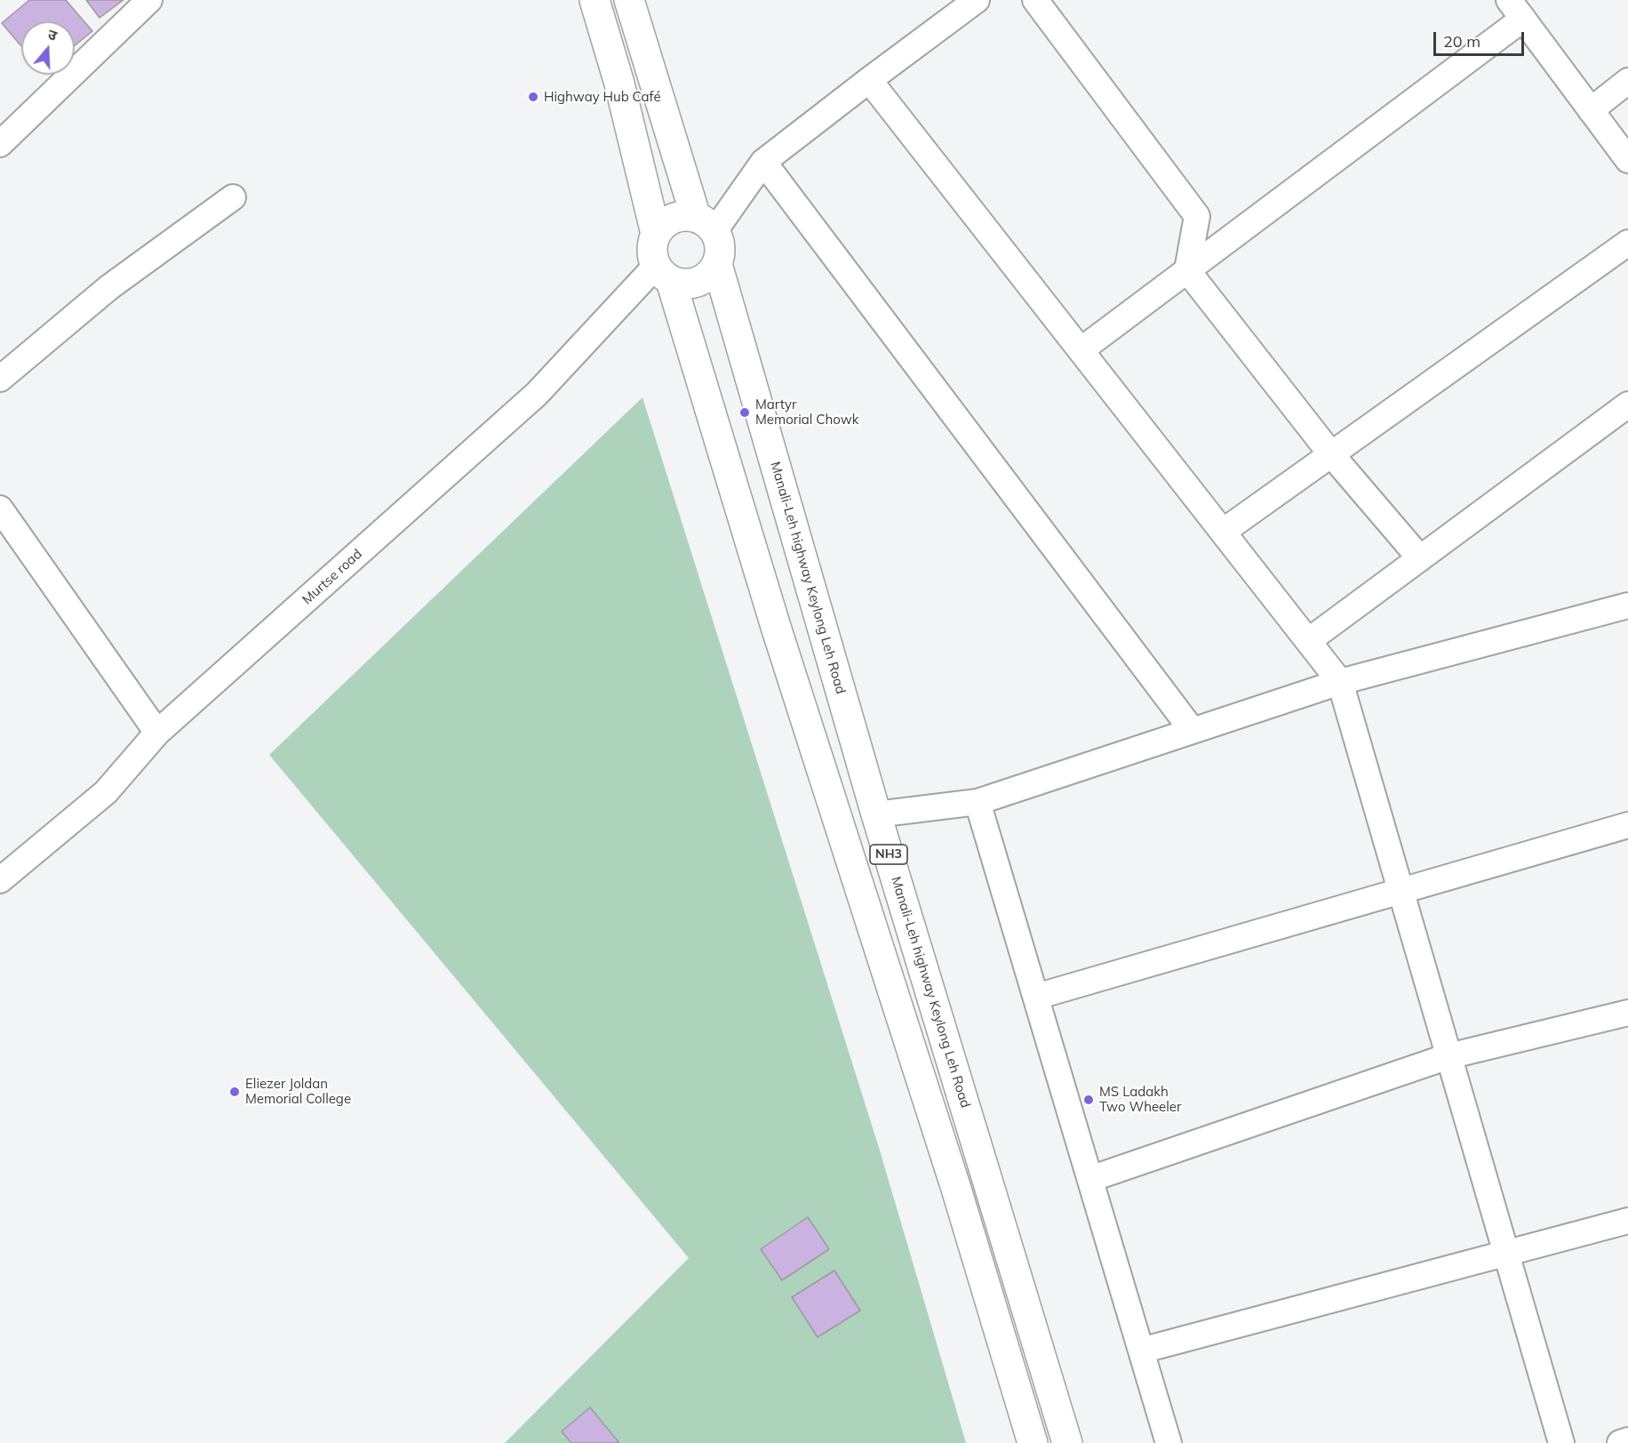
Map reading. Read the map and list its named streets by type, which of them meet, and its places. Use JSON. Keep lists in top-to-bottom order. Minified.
{"streets":{"highway":["Manali-Leh highway Keylong Leh Road","NH3"],"street":["Murtse road"]},"crossings":[["Murtse road","Manali-Leh highway Keylong Leh Road"],["Murtse road","NH3"],["Manali-Leh highway Keylong Leh Road","NH3"]],"places":["Highway Hub Café","Martyr Memorial Chowk","Eliezer Joldan Memorial College","MS Ladakh Two Wheeler"],"scale_bar":"20 m","north":"top"}
